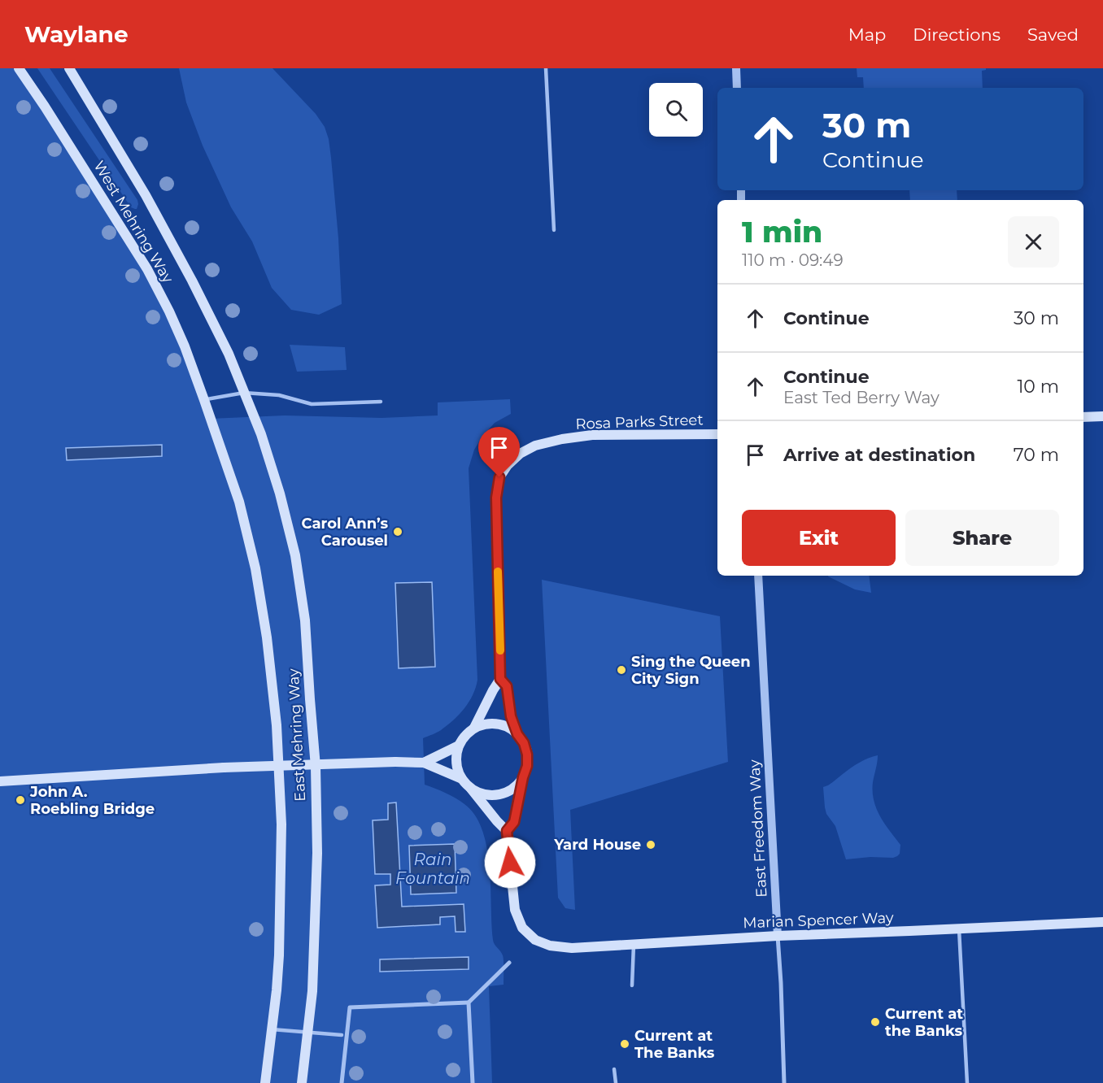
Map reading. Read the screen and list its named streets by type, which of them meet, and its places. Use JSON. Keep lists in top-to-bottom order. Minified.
{"streets":{"main road":["West Mehring Way","Rosa Parks Street","East Mehring Way","Marian Spencer Way"],"street":["East Freedom Way"]},"crossings":[["West Mehring Way","East Mehring Way"],["East Freedom Way","Marian Spencer Way"]],"water":["Rain Fountain"],"places":["Carol Ann’s Carousel","Sing the Queen City Sign","John A. Roebling Bridge","Yard House","Current at the Banks","Current at The Banks"],"page":{"header":"Waylane","nav":["Map","Directions","Saved"],"turn":["30 m","Continue"],"heading":["1 min","110 m · 09:49"],"list":[{"name":"Continue","value":"30 m"},{"name":"Continue","note":"East Ted Berry Way","value":"10 m"},{"name":"Arrive at destination","value":"70 m"}],"buttons":["Exit","Share"]}}
